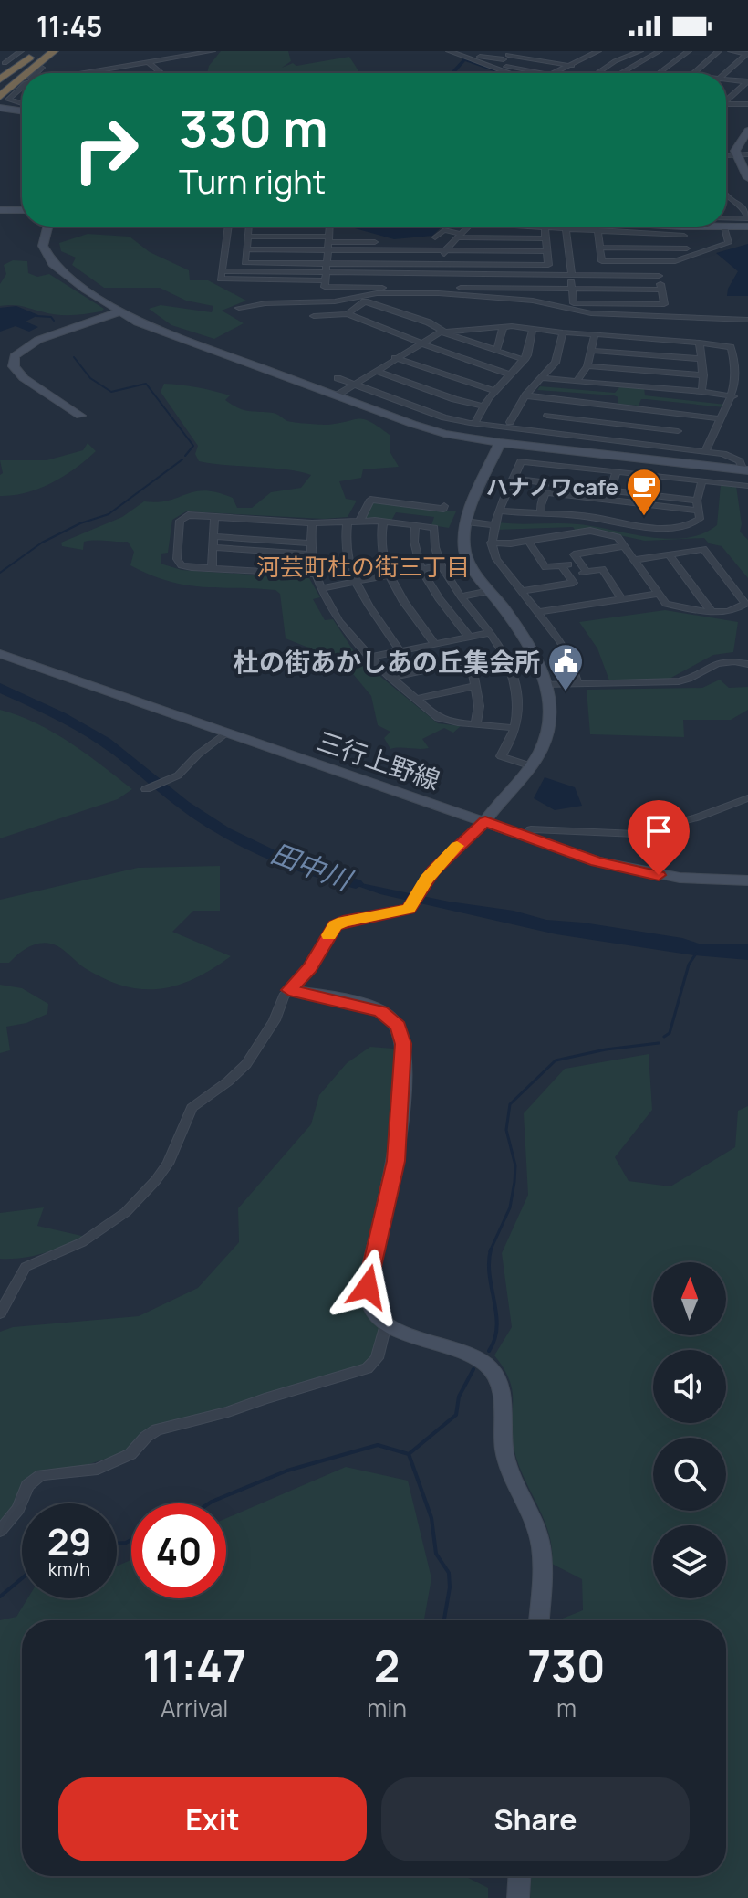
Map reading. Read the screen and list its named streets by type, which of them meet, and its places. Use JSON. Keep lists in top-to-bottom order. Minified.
{"streets":{"street":["三行上野線"]},"districts":["河芸町杜の街三丁目"],"water":["田中川"],"places":{"cafe":["ハナノワcafe"],"public building":["杜の街あかしあの丘集会所"]},"north":"top","page":{"status":"11:45","turn":["330 m","Turn right"],"speed":"29 km/h","limit":"40","eta":["11:47","Arrival","2","min","730","m"],"buttons":["Exit","Share"]}}
